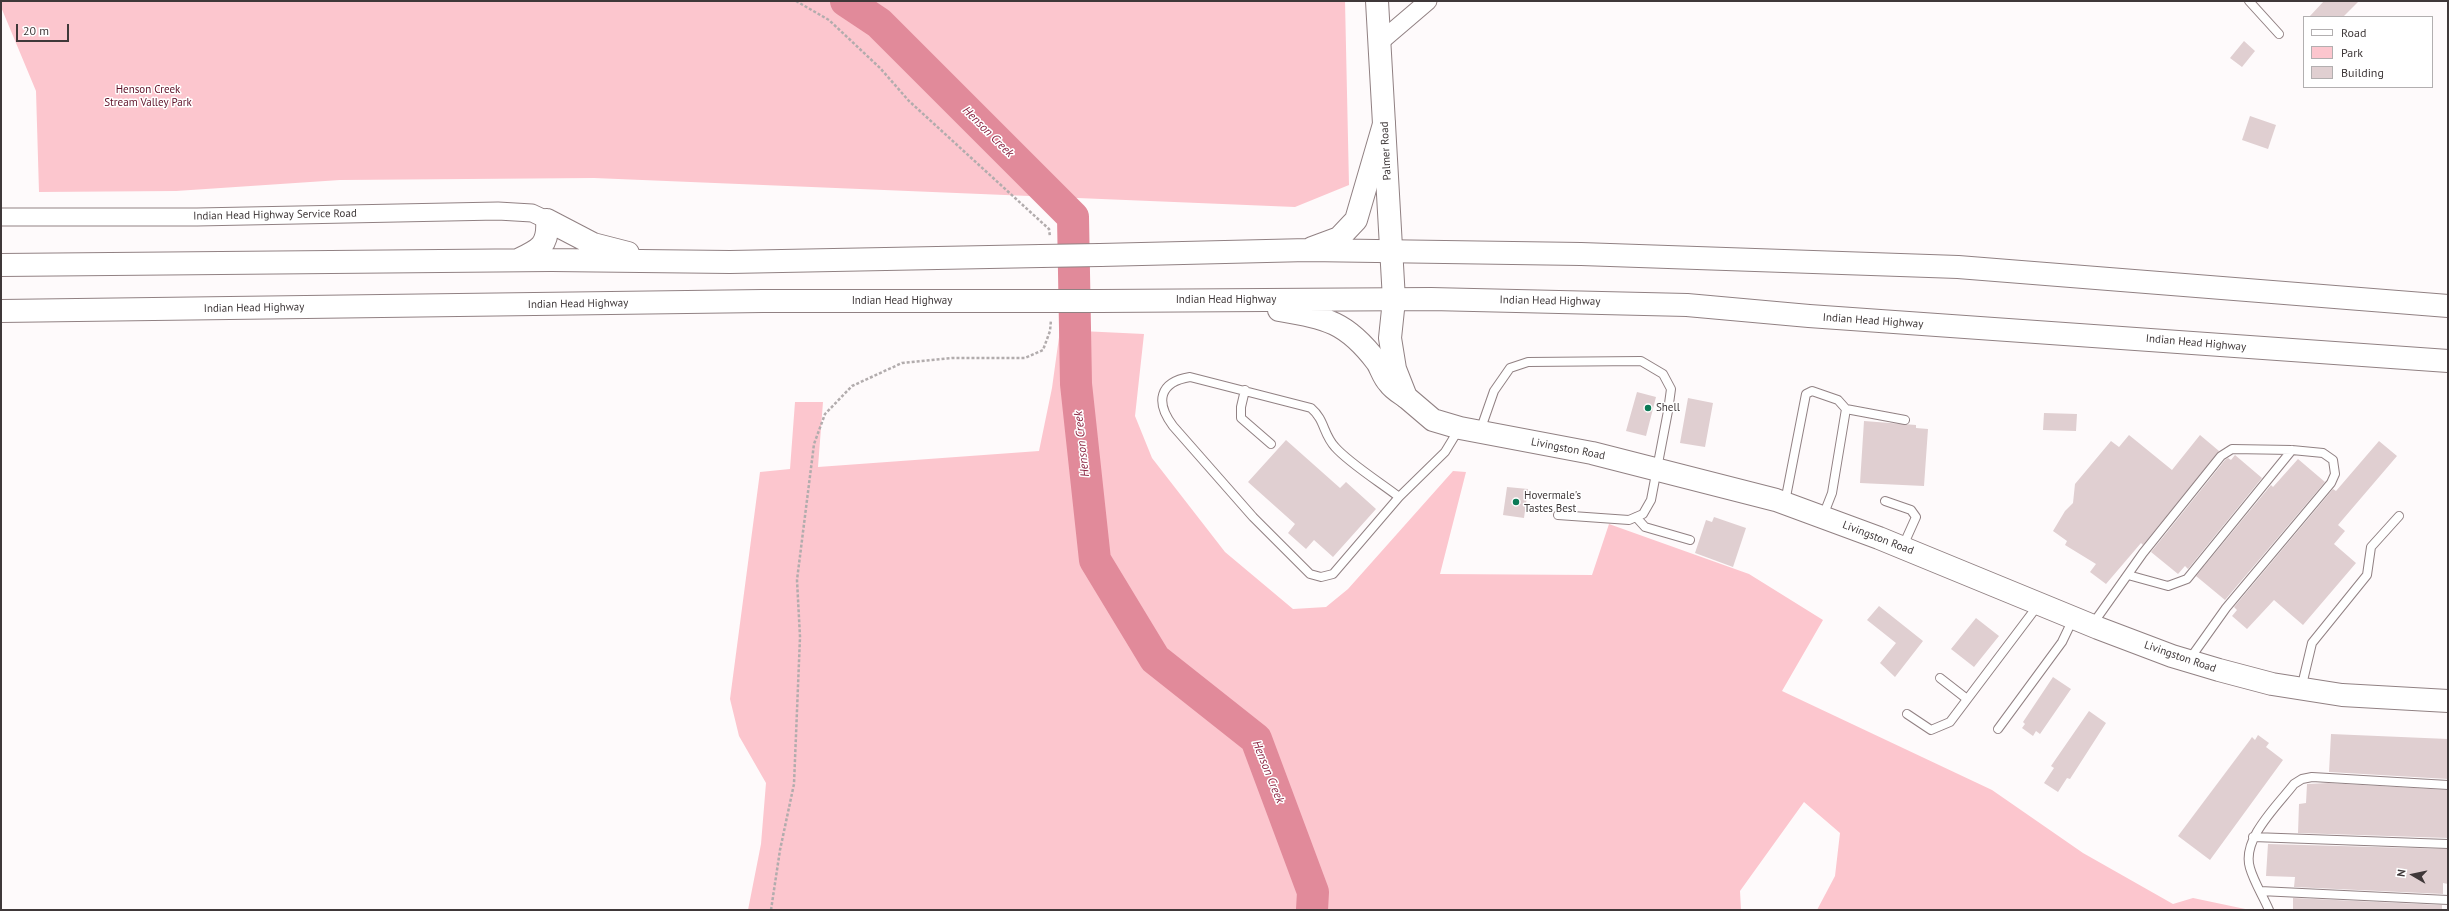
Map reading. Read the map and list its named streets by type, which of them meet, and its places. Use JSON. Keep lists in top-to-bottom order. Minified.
{"streets":{"main road":["Palmer Road","Indian Head Highway","Livingston Road"],"street":["Indian Head Highway Service Road"]},"crossings":[["Palmer Road","Indian Head Highway"],["Palmer Road","Livingston Road"],["Indian Head Highway","Livingston Road"]],"water":["Henson Creek"],"parks":["Henson Creek Stream Valley Park"],"places":["Shell","Hovermale's Tastes Best"],"legend":["Road","Park","Building"],"scale_bar":"20 m","north":"left"}
